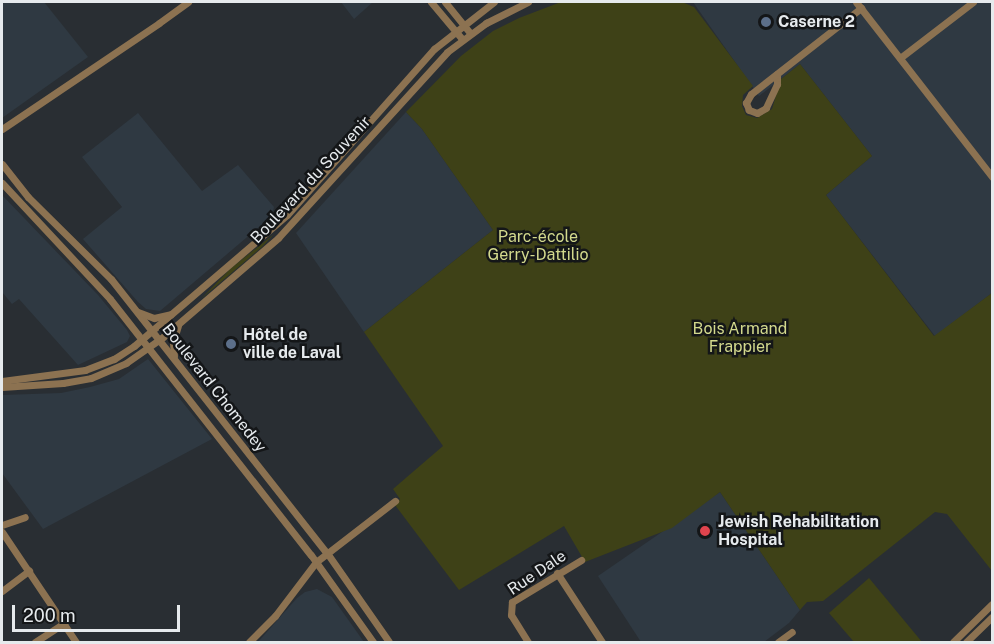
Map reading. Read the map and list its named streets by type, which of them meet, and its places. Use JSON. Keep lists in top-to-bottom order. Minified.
{"streets":{"street":["Boulevard du Souvenir","Boulevard Chomedey","Rue Dale"]},"crossings":[["Boulevard du Souvenir","Boulevard Chomedey"]],"parks":["Parc-école Gerry-Dattilio","Bois Armand Frappier"],"places":["Caserne 2","Hôtel de ville de Laval","Jewish Rehabilitation Hospital"],"scale_bar":"200 m"}
